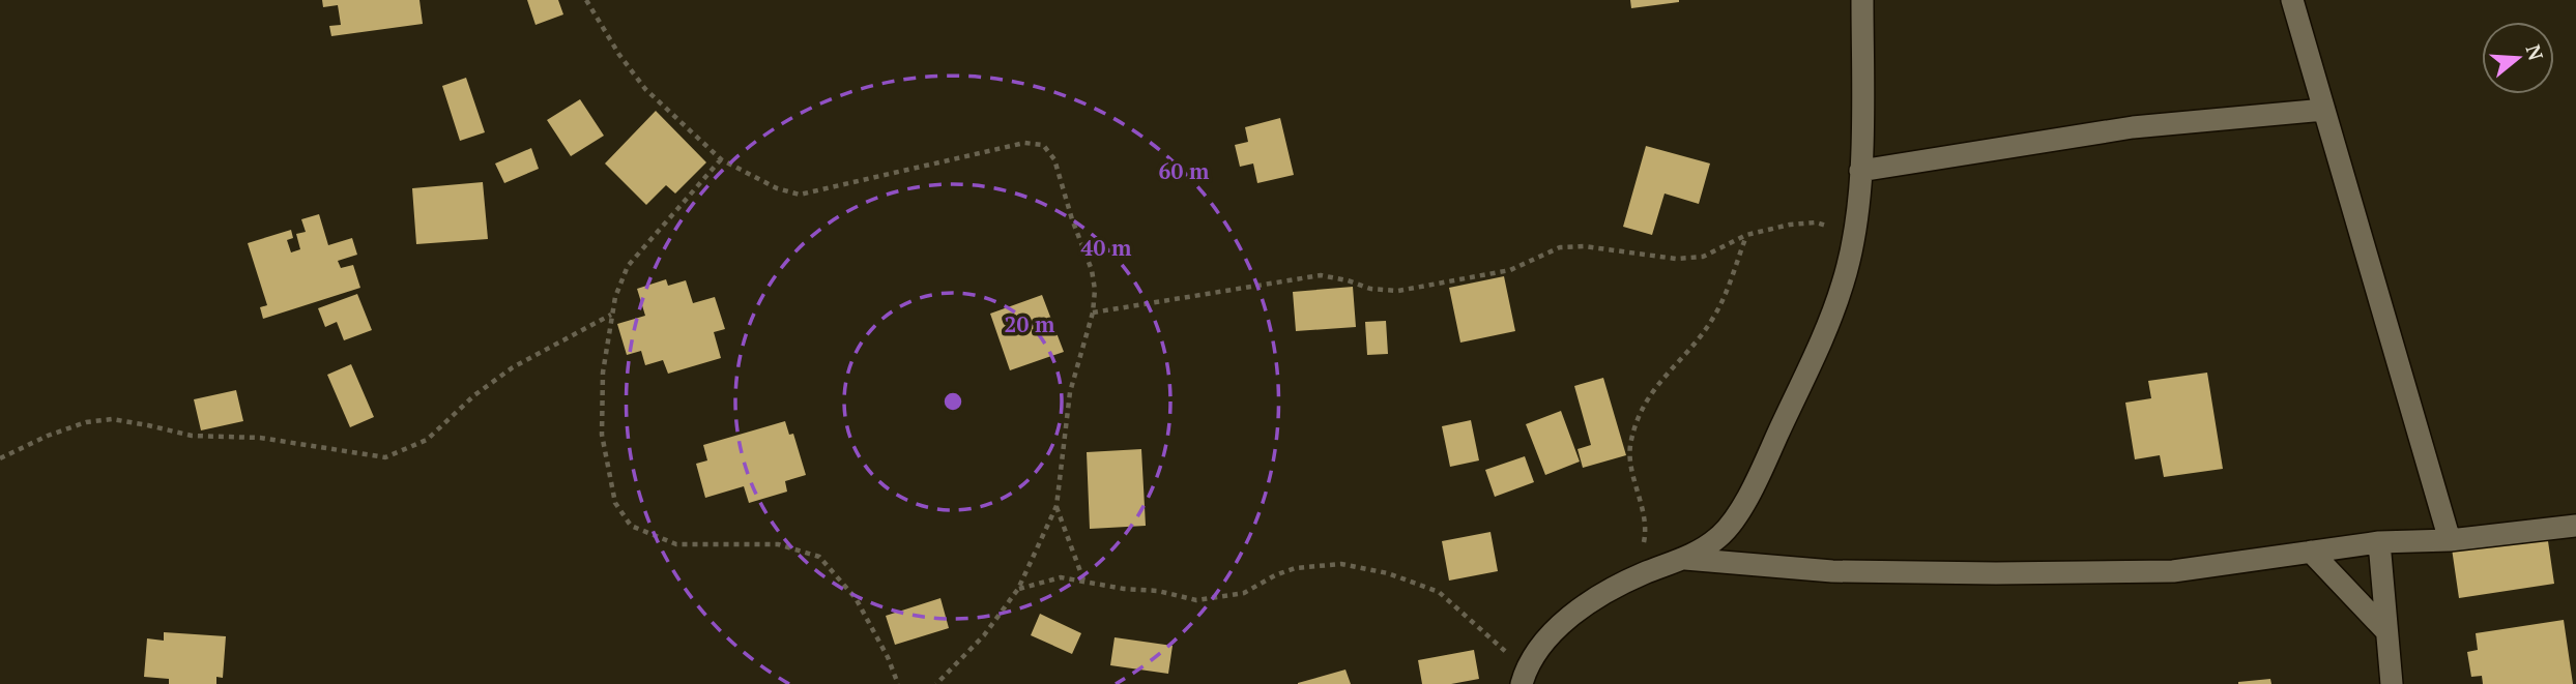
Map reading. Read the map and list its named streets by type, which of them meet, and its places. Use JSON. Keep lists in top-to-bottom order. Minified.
{"north":"right","rings":["60 m","40 m","20 m"]}
